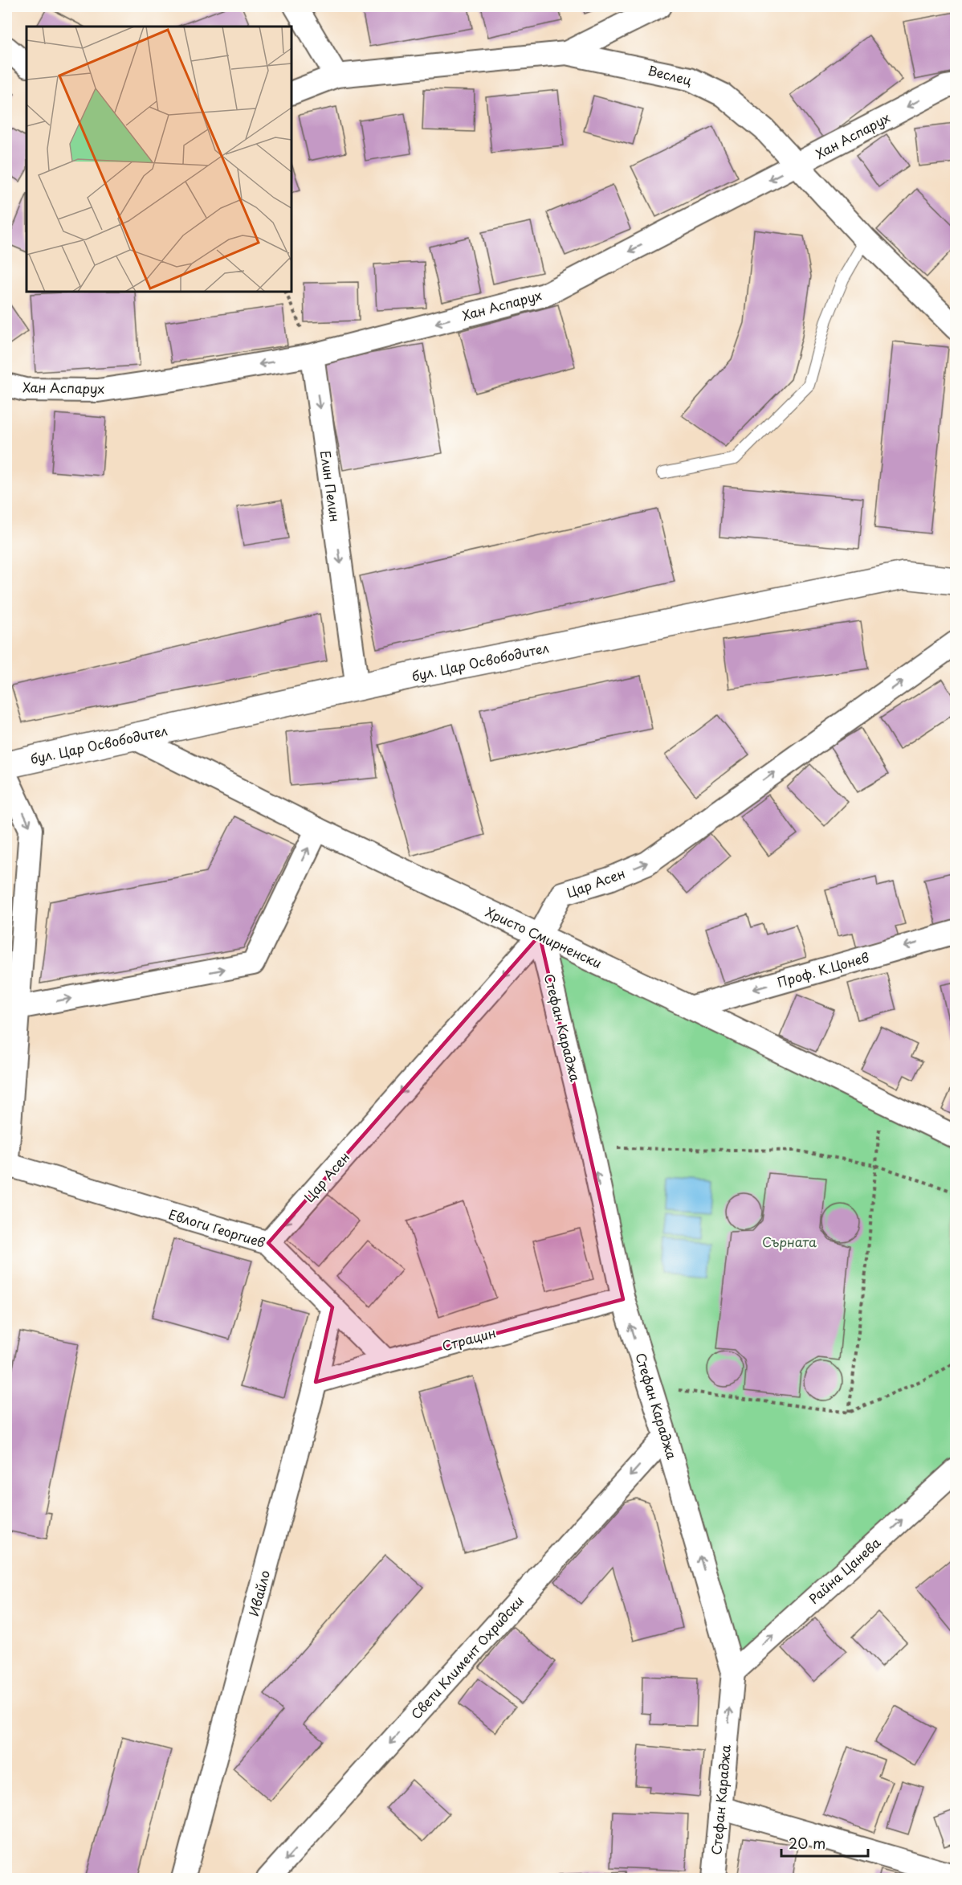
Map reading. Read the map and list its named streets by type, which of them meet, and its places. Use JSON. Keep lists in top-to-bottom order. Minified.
{"streets":{"main road":["бул. Цар Освободител"],"street":["Веслец","Хан Аспарух","Елин Пелин","Цар Асен","Христо Смирненски","Проф. К.Цонев","Стефан Караджа","Евлоги Георгиев","Страцин","Райна Цанева","Ивайло","Свети Климент Охридски"]},"crossings":[["Веслец","Хан Аспарух"],["Хан Аспарух","Елин Пелин"],["Елин Пелин","бул. Цар Освободител"],["бул. Цар Освободител","Христо Смирненски"],["Цар Асен","Христо Смирненски"],["Цар Асен","Стефан Караджа"],["Цар Асен","Евлоги Георгиев"],["Христо Смирненски","Проф. К.Цонев"],["Христо Смирненски","Стефан Караджа"],["Стефан Караджа","Страцин"],["Стефан Караджа","Райна Цанева"],["Стефан Караджа","Свети Климент Охридски"],["Евлоги Георгиев","Страцин"],["Евлоги Георгиев","Ивайло"],["Страцин","Ивайло"]],"one_way":["Хан Аспарух","Елин Пелин","Проф. К.Цонев","Стефан Караджа","Райна Цанева","Свети Климент Охридски"],"parks":["Сърната"],"scale_bar":"20 m"}
